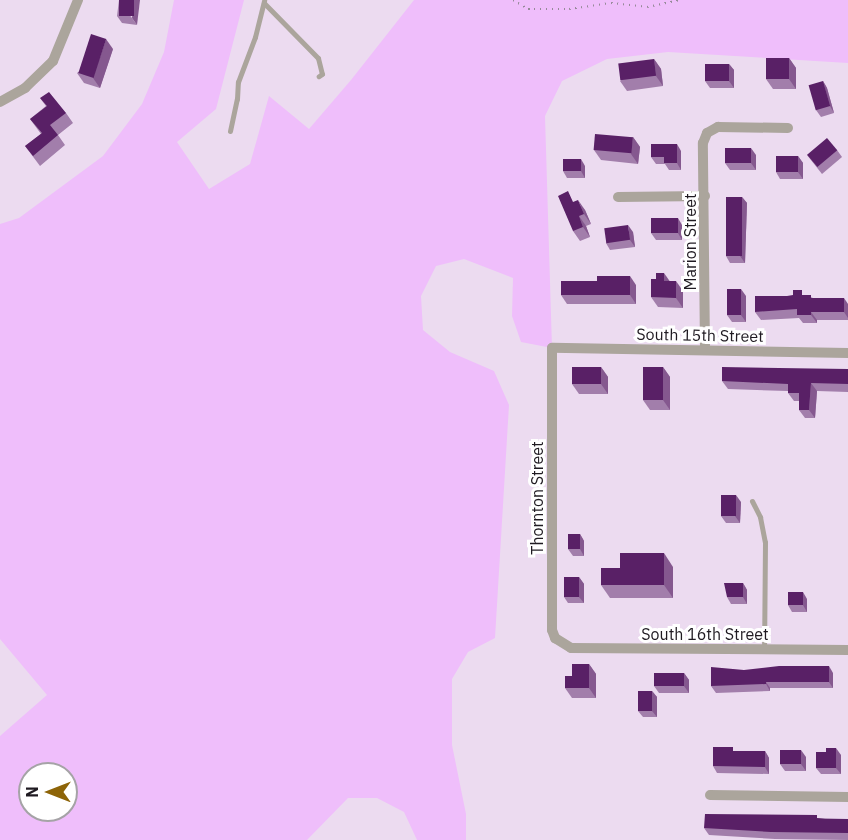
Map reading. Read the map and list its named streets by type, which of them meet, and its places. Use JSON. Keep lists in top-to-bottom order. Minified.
{"streets":{"street":["Marion Street","South 15th Street","Thornton Street","South 16th Street"]},"crossings":[["Marion Street","South 15th Street"],["South 15th Street","Thornton Street"],["Thornton Street","South 16th Street"]],"north":"left"}
